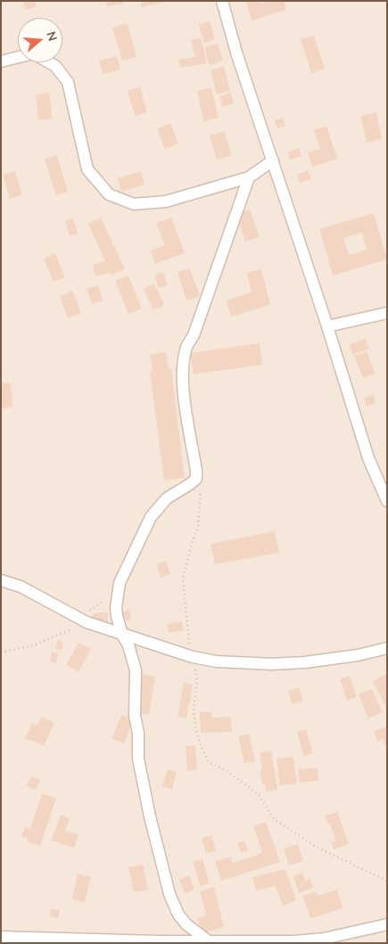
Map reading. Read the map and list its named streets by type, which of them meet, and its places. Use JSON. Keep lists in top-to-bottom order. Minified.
{"north":"right"}
